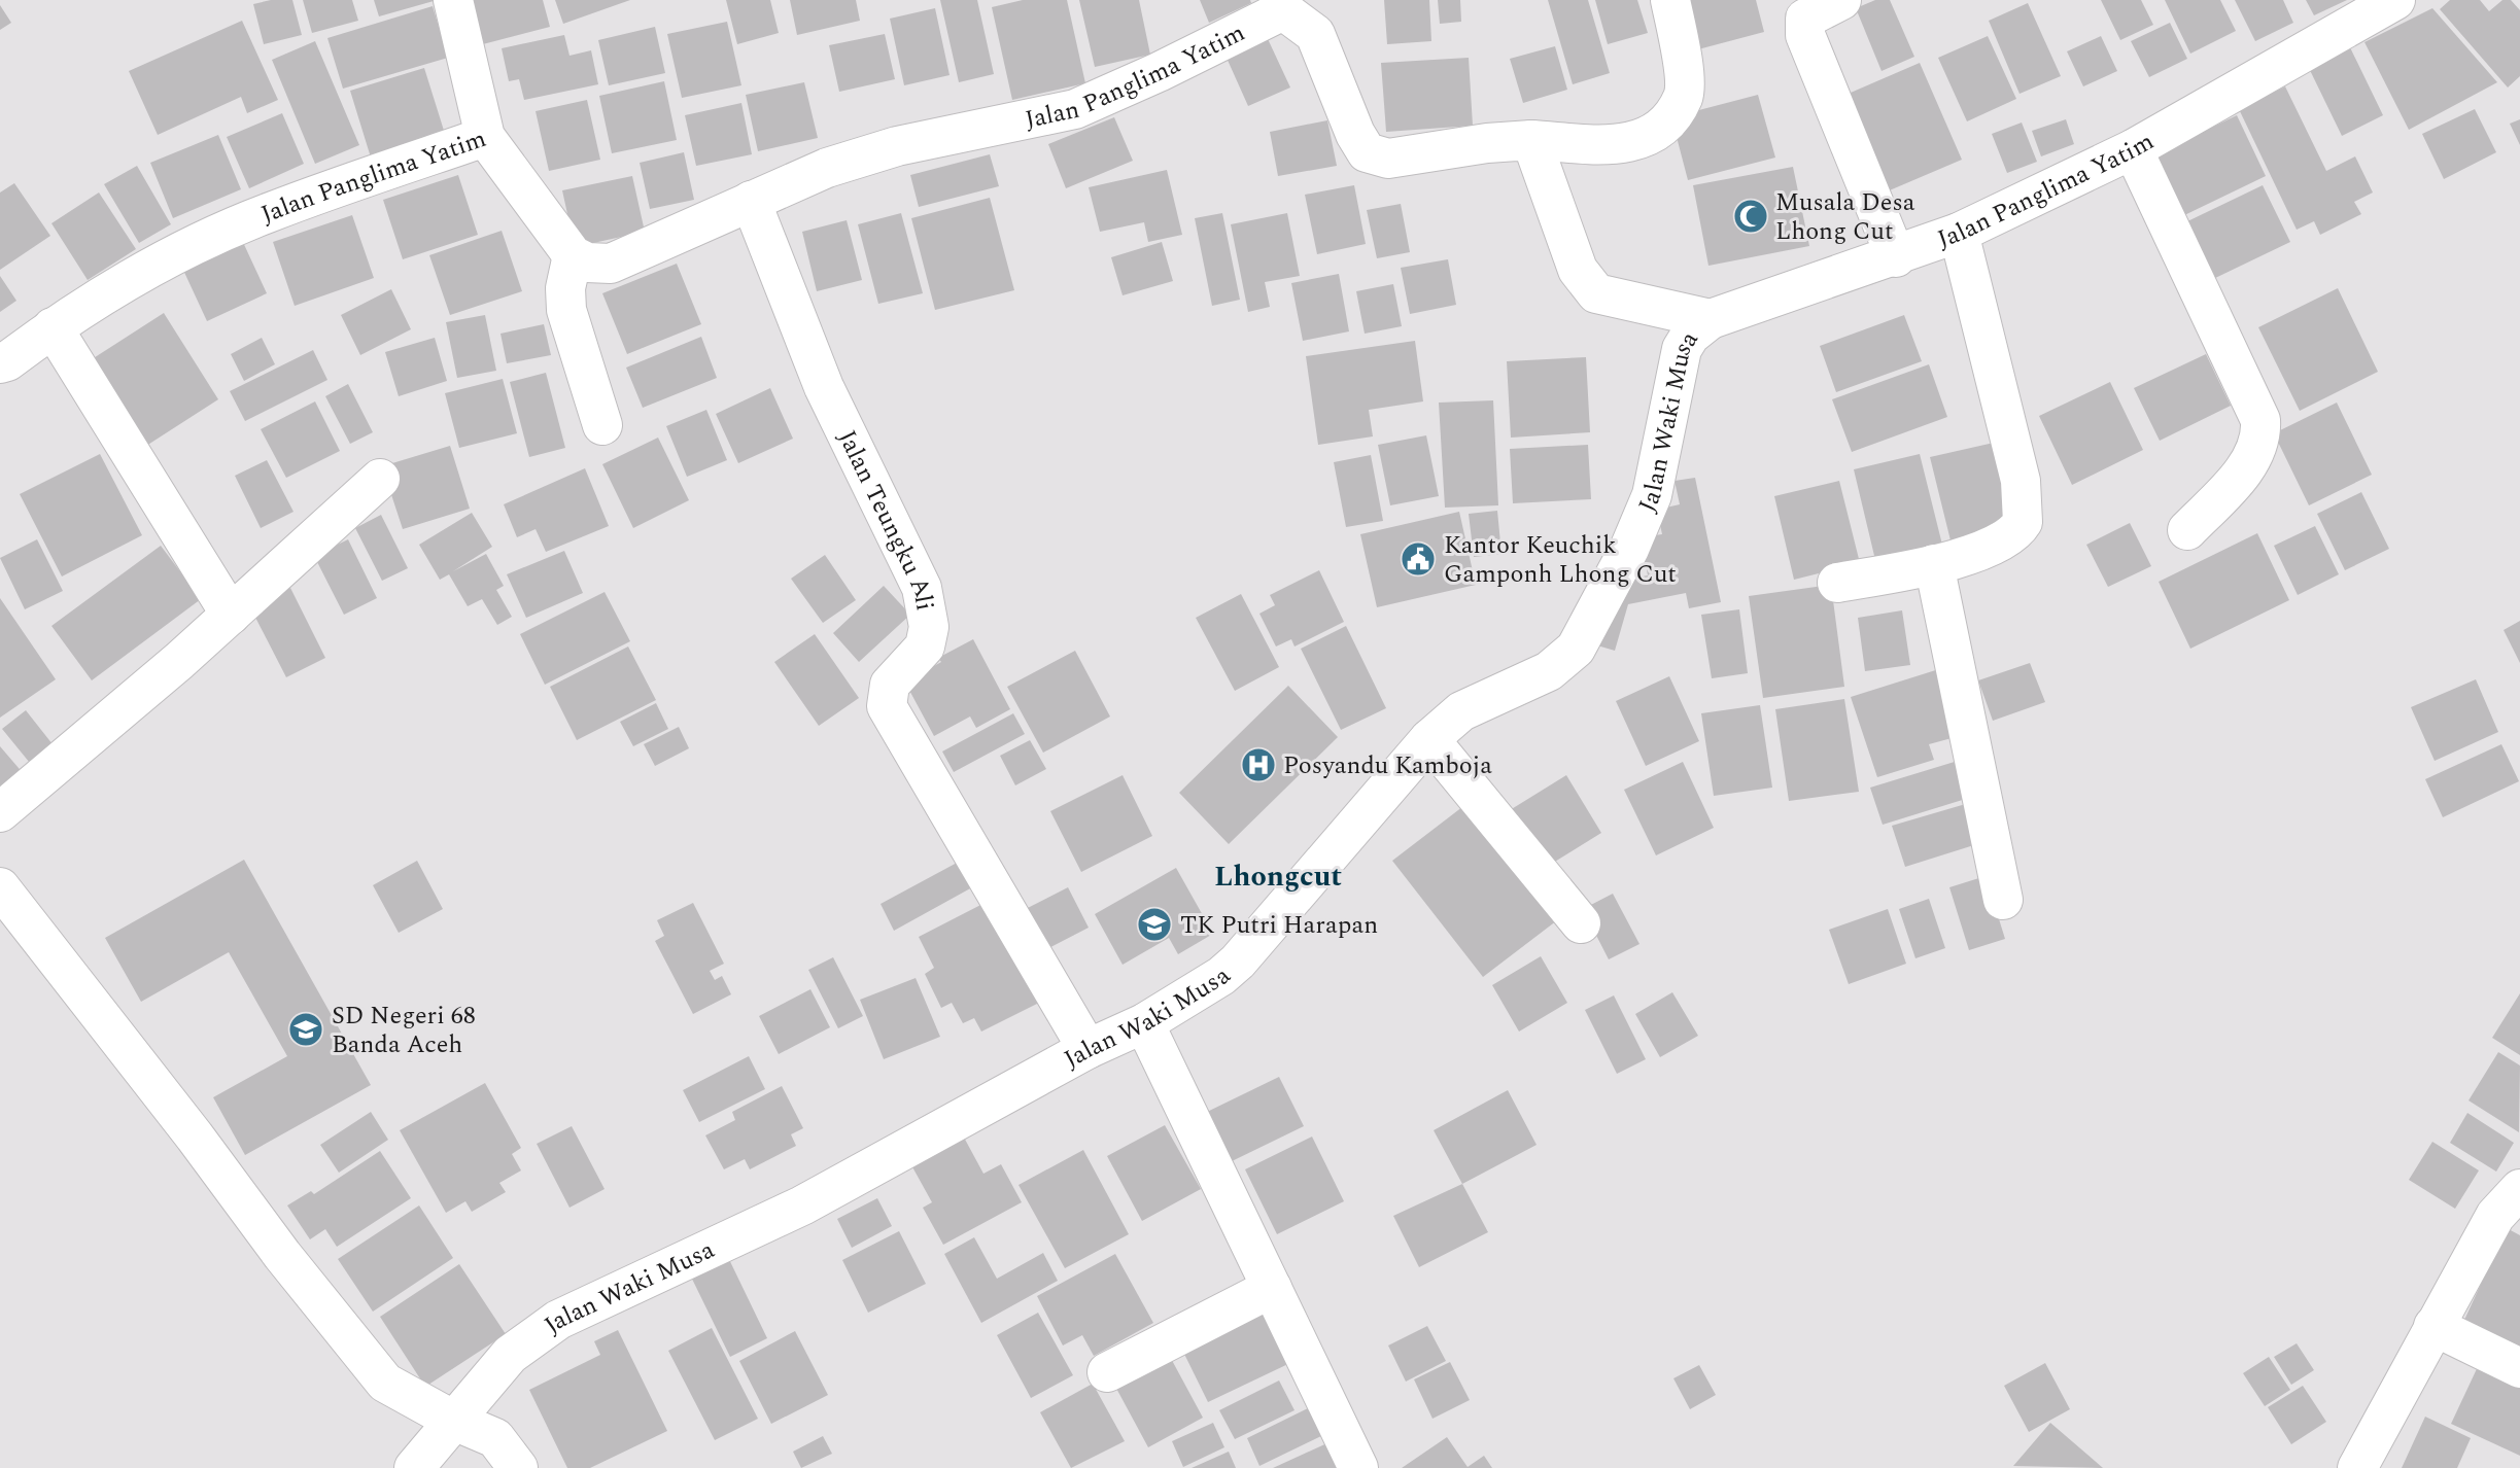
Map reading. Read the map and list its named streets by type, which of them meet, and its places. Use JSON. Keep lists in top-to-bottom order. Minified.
{"streets":{"street":["Jalan Panglima Yatim","Jalan Waki Musa","Jalan Teungku Ali"]},"crossings":[["Jalan Panglima Yatim","Jalan Waki Musa"],["Jalan Panglima Yatim","Jalan Teungku Ali"],["Jalan Waki Musa","Jalan Teungku Ali"]],"districts":["Lhongcut"],"places":{"mosque":["Musala Desa Lhong Cut"],"public building":["Kantor Keuchik Gamponh Lhong Cut"],"hospital":["Posyandu Kamboja"],"school or university":["TK Putri Harapan","SD Negeri 68 Banda Aceh"]}}
